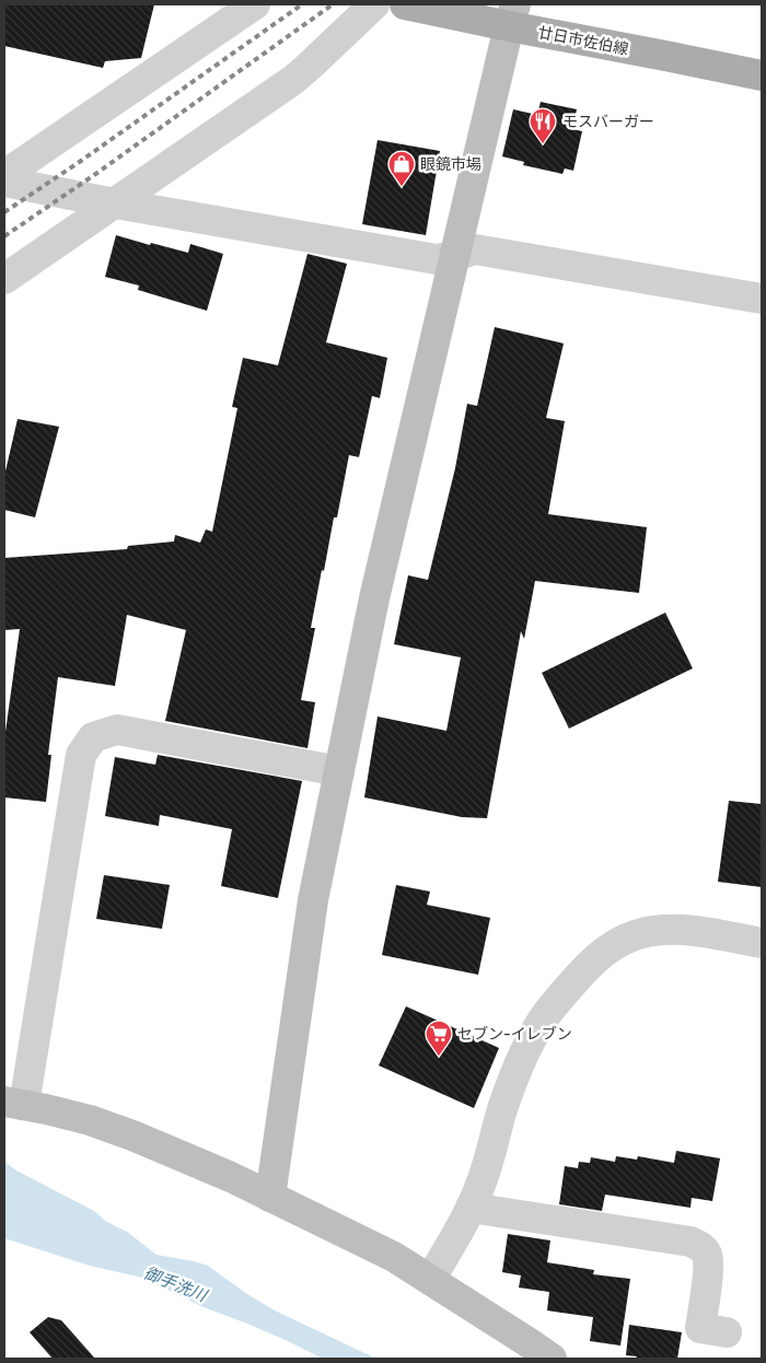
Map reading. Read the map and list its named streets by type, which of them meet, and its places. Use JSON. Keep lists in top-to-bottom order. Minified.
{"streets":{"main road":["廿日市佐伯線"]},"water":["御手洗川"],"places":{"restaurant":["モスバーガー"],"shop":["眼鏡市場"],"supermarket":["セブン-イレブン"]}}
